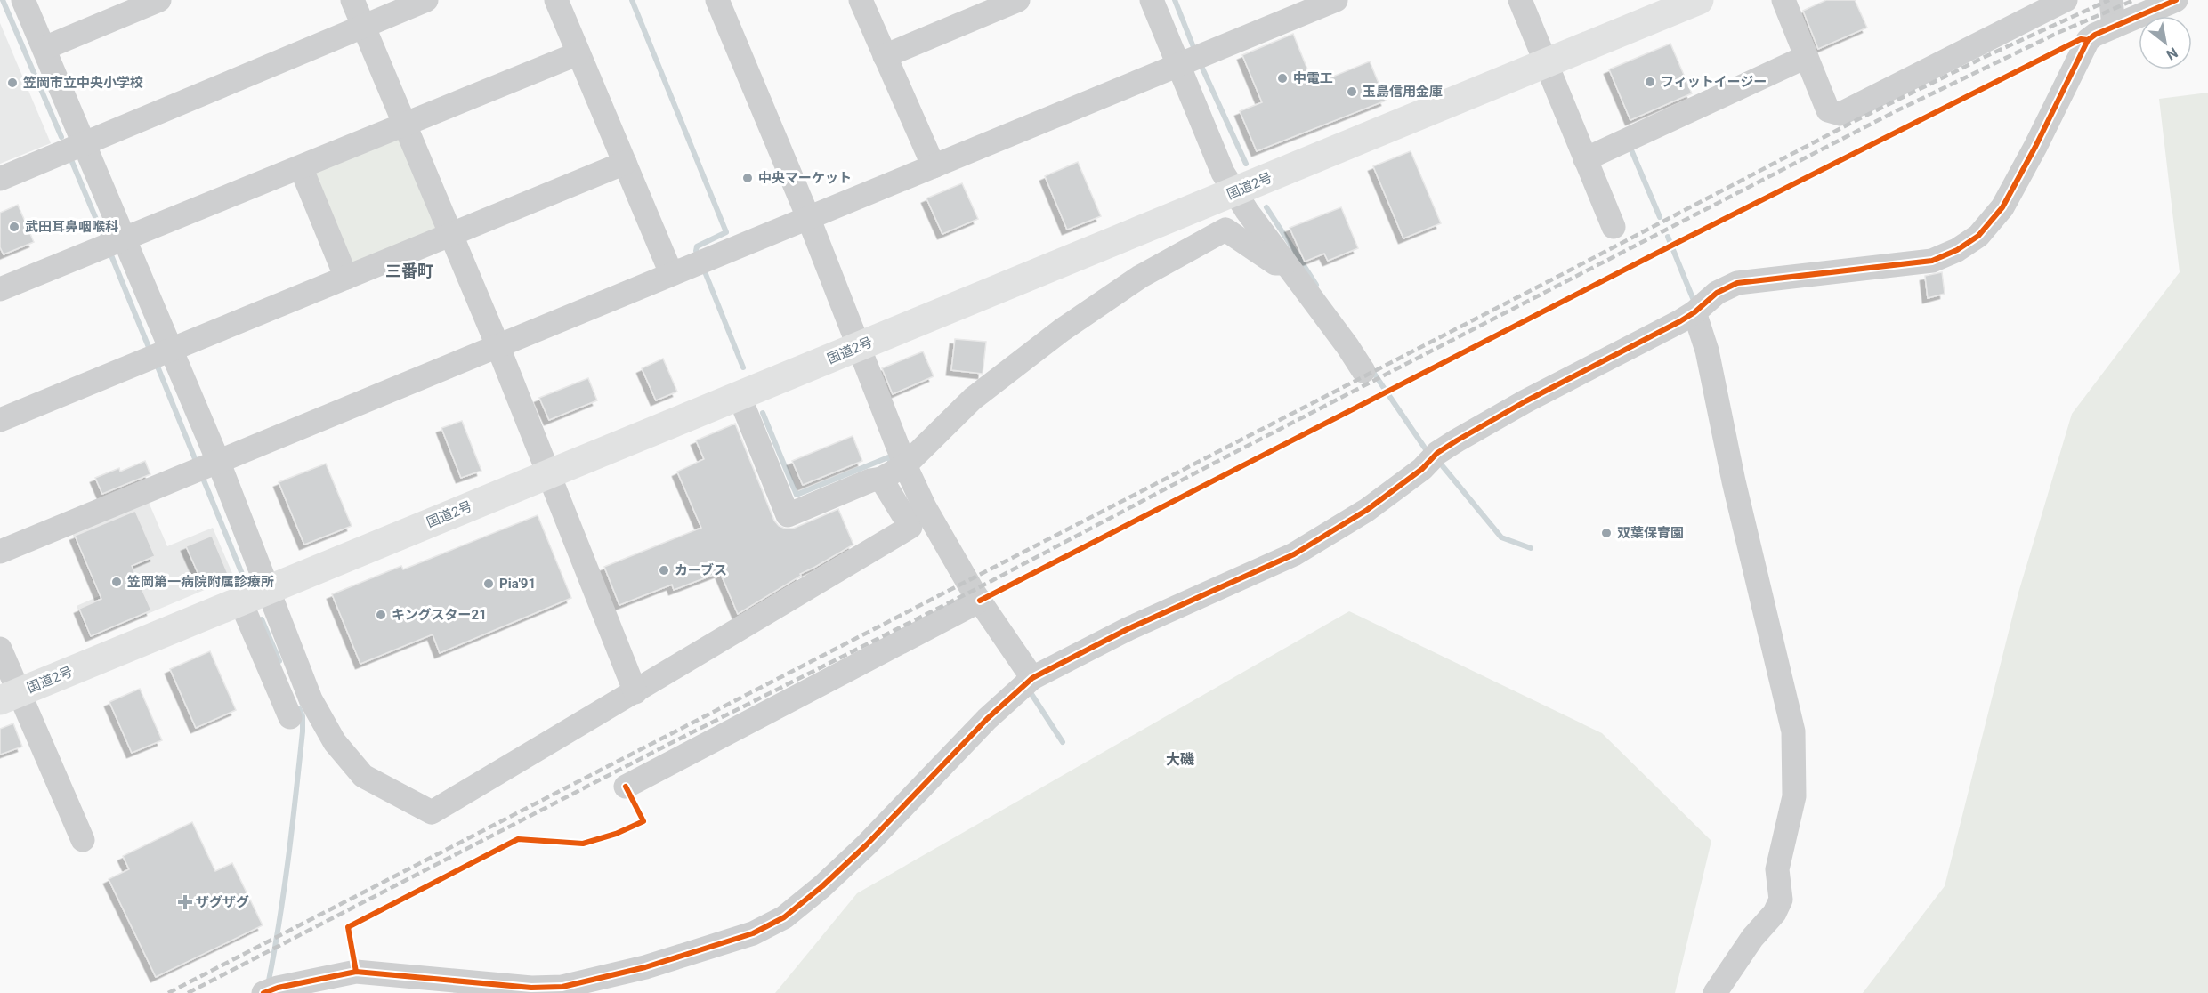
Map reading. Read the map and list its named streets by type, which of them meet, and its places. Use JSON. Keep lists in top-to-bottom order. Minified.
{"streets":{"highway":["国道2号"]},"districts":["三番町","大磯"],"places":{"other":["中電工","フィットイージー","笠岡市立中央小学校","玉島信用金庫","中央マーケット","武田耳鼻咽喉科","双葉保育園","カーブス","笠岡第一病院附属診療所","Pia'91","キングスター21"],"health":["ザグザグ"]},"north":"bottom right"}
